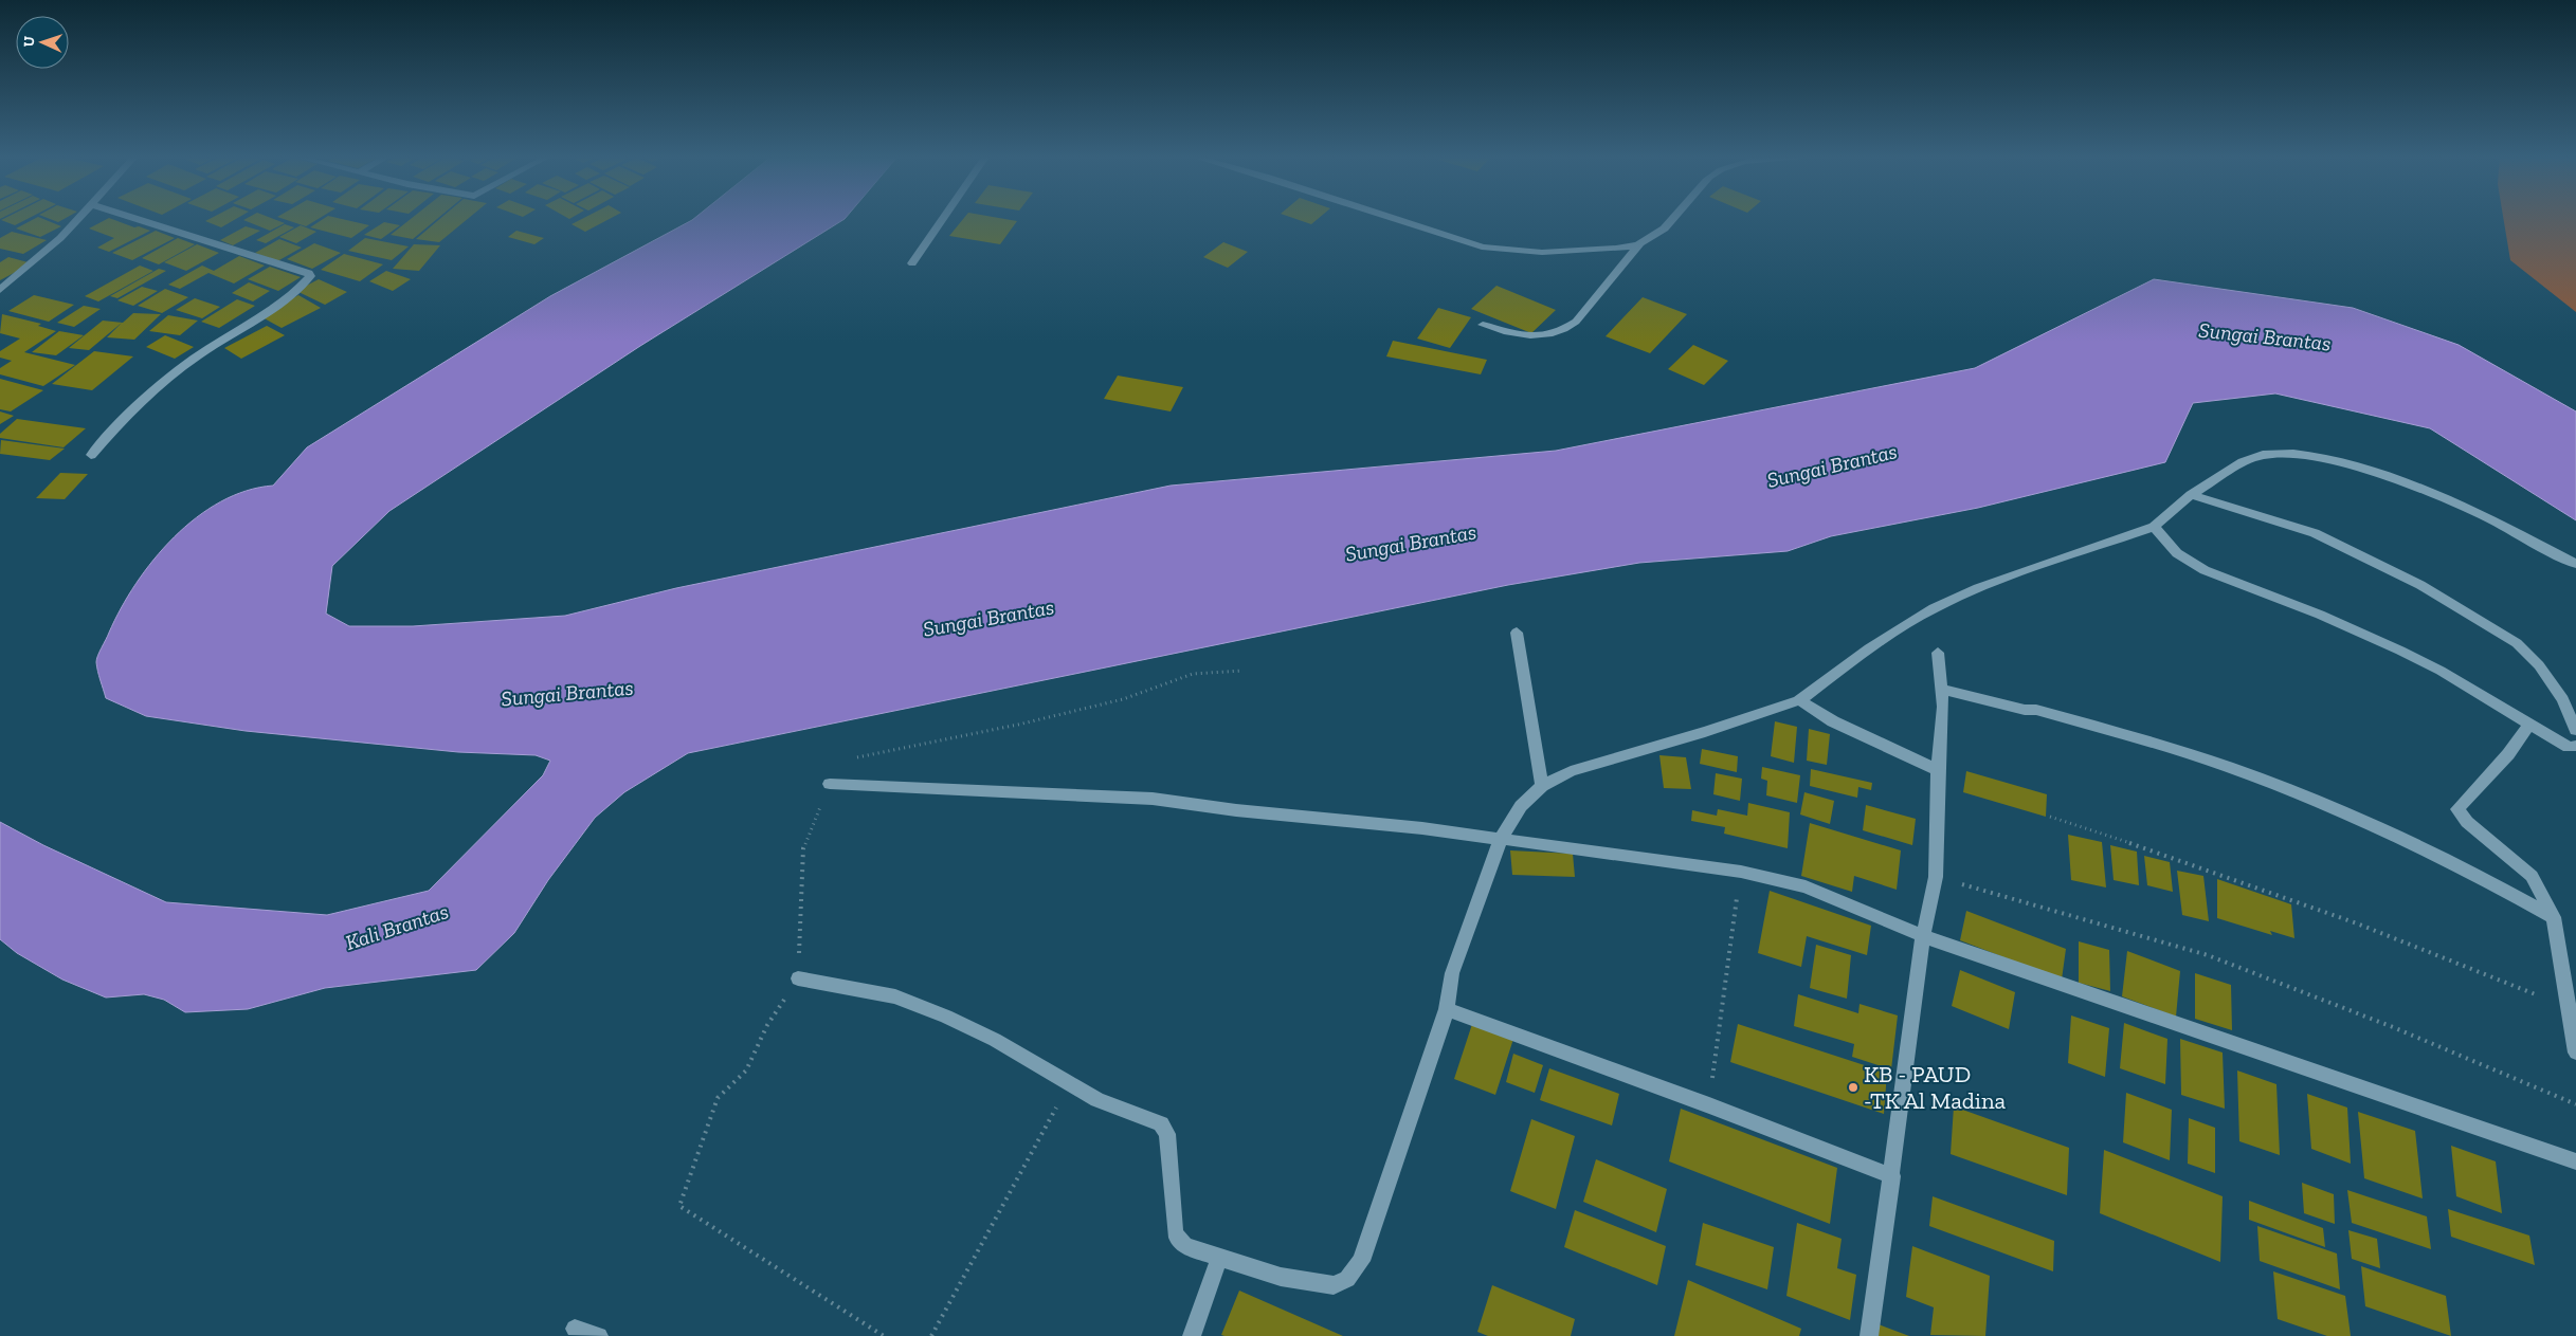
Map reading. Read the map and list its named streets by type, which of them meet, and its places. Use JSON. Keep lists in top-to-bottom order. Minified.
{"water":["Sungai Brantas","Kali Brantas"],"places":["KB - PAUD -TK Al Madina"],"north":"left"}
